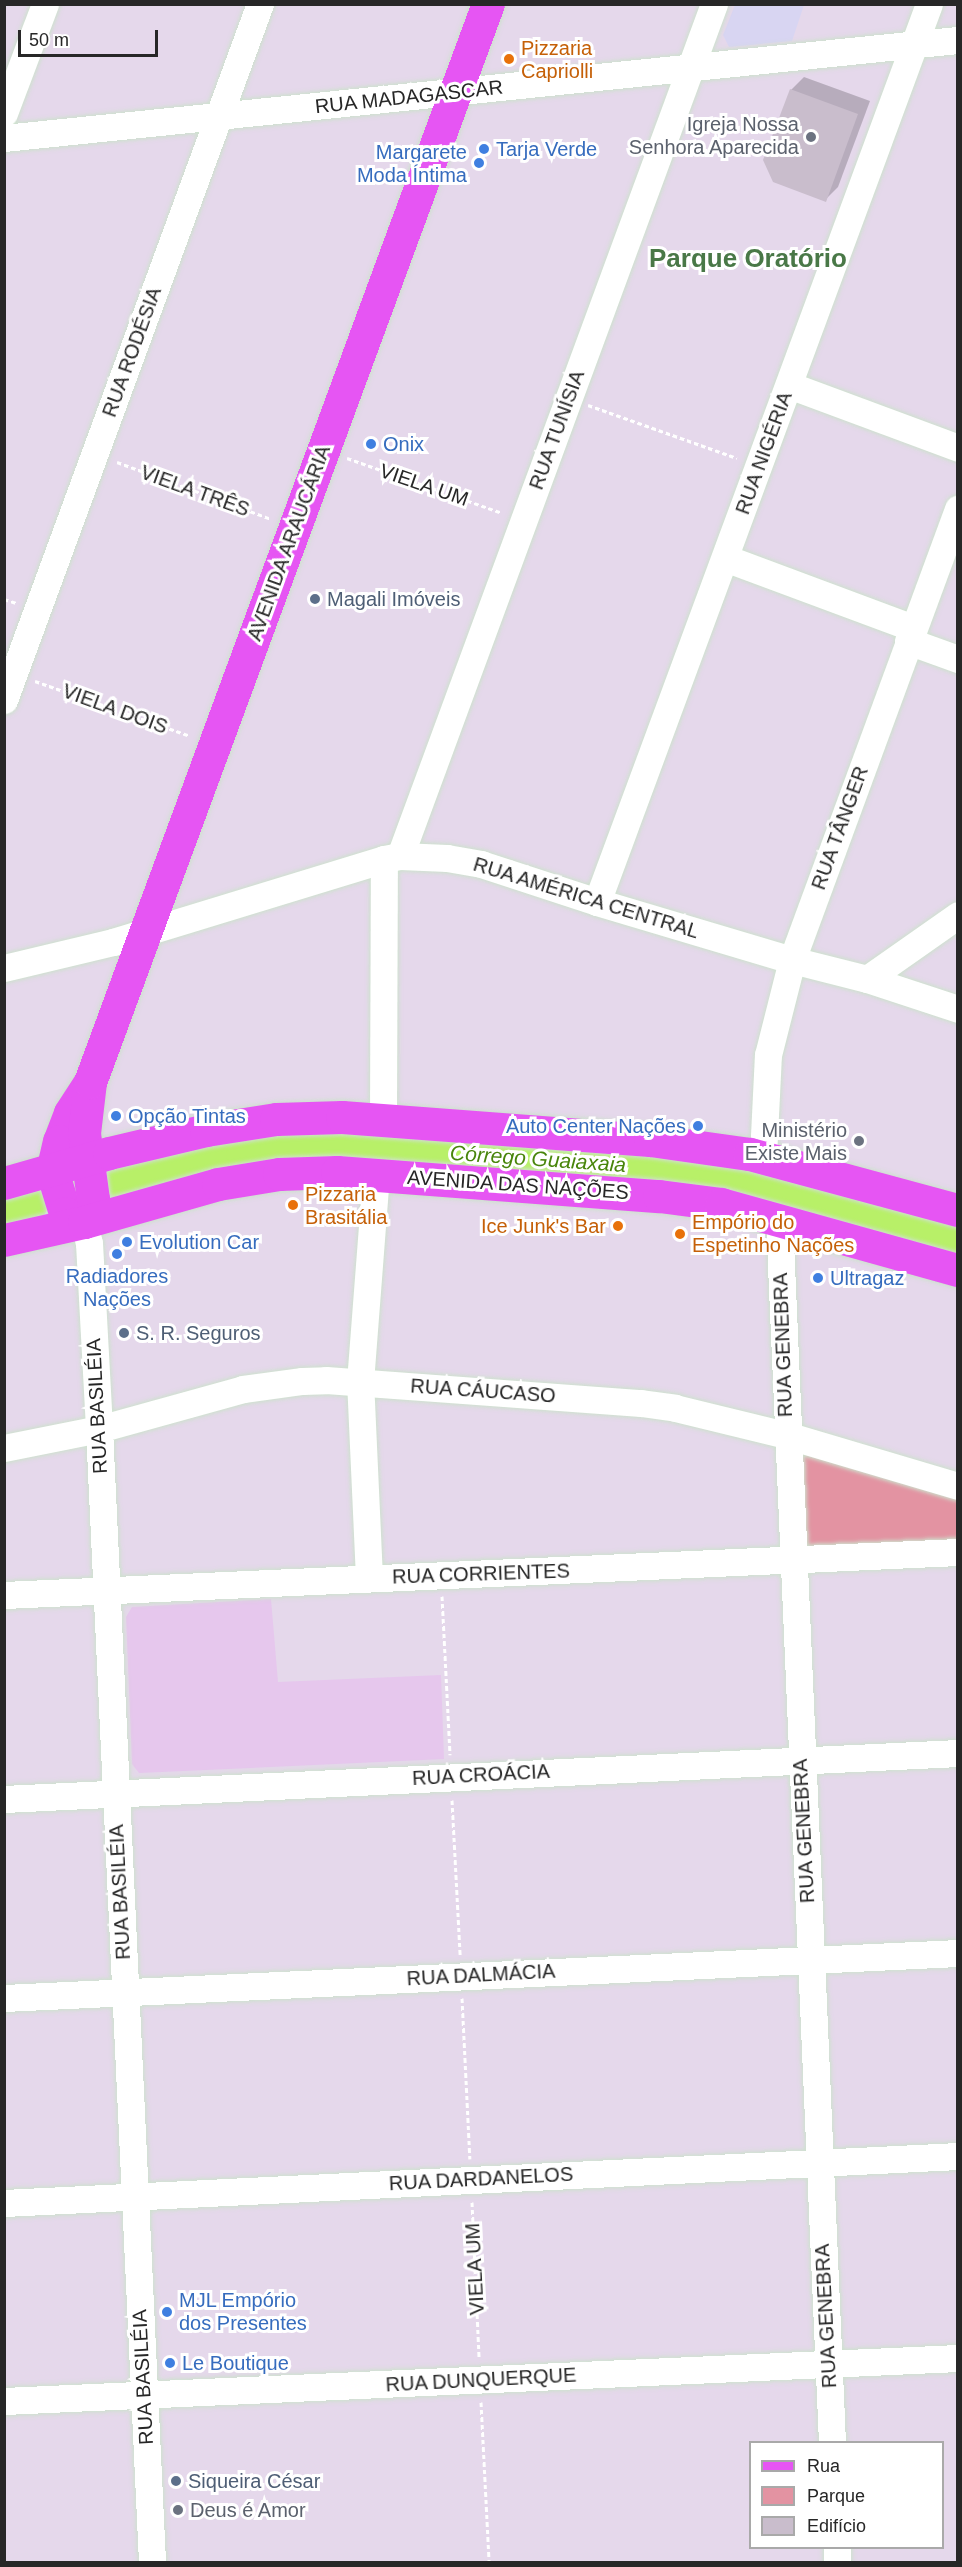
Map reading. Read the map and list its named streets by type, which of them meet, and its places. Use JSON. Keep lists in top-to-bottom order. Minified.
{"streets":{"main road":["AVENIDA ARAUCÁRIA","AVENIDA DAS NAÇÕES"],"street":["RUA MADAGASCAR","RUA RODÉSIA","RUA TUNÍSIA","RUA NIGÉRIA","RUA TÂNGER","RUA AMÉRICA CENTRAL","RUA GENEBRA","RUA CÁUCASO","RUA BASILÉIA","RUA CORRIENTES","RUA CROÁCIA","RUA DALMÁCIA","RUA DARDANELOS","RUA DUNQUERQUE"],"path":["VIELA UM","VIELA TRÊS","VIELA DOIS"]},"crossings":[["RUA MADAGASCAR","RUA RODÉSIA"],["RUA MADAGASCAR","RUA TUNÍSIA"],["RUA MADAGASCAR","RUA NIGÉRIA"],["RUA MADAGASCAR","AVENIDA ARAUCÁRIA"],["RUA RODÉSIA","VIELA TRÊS"],["RUA RODÉSIA","VIELA DOIS"],["RUA TUNÍSIA","VIELA UM"],["RUA TUNÍSIA","RUA AMÉRICA CENTRAL"],["RUA NIGÉRIA","RUA AMÉRICA CENTRAL"],["VIELA UM","AVENIDA ARAUCÁRIA"],["VIELA UM","RUA DALMÁCIA"],["VIELA UM","RUA DARDANELOS"],["VIELA UM","RUA DUNQUERQUE"],["VIELA TRÊS","AVENIDA ARAUCÁRIA"],["AVENIDA ARAUCÁRIA","VIELA DOIS"],["AVENIDA ARAUCÁRIA","RUA AMÉRICA CENTRAL"],["AVENIDA ARAUCÁRIA","AVENIDA DAS NAÇÕES"],["AVENIDA ARAUCÁRIA","RUA BASILÉIA"],["RUA TÂNGER","RUA AMÉRICA CENTRAL"],["RUA TÂNGER","AVENIDA DAS NAÇÕES"],["AVENIDA DAS NAÇÕES","RUA GENEBRA"],["AVENIDA DAS NAÇÕES","RUA BASILÉIA"],["RUA GENEBRA","RUA CÁUCASO"],["RUA GENEBRA","RUA CORRIENTES"],["RUA GENEBRA","RUA CROÁCIA"],["RUA GENEBRA","RUA DALMÁCIA"],["RUA GENEBRA","RUA DARDANELOS"],["RUA GENEBRA","RUA DUNQUERQUE"],["RUA CÁUCASO","RUA BASILÉIA"],["RUA BASILÉIA","RUA CORRIENTES"],["RUA BASILÉIA","RUA CROÁCIA"],["RUA BASILÉIA","RUA DALMÁCIA"],["RUA BASILÉIA","RUA DARDANELOS"],["RUA BASILÉIA","RUA DUNQUERQUE"]],"districts":["Parque Oratório"],"water":["Córrego Guaiaxaia"],"places":["Pizzaria Capriolli","Igreja Nossa Senhora Aparecida","Tarja Verde","Margarete Moda Íntima","Onix","Magali Imóveis","Opção Tintas","Auto Center Nações","Ministério Existe Mais","Pizzaria Brasitália","Ice Junk's Bar","Empório do Espetinho Nações","Evolution Car","Radiadores Nações","Ultragaz","S. R. Seguros","MJL Empório dos Presentes","Le Boutique","Siqueira César","Deus é Amor"],"legend":["Rua","Parque","Edifício"],"scale_bar":"50 m"}
